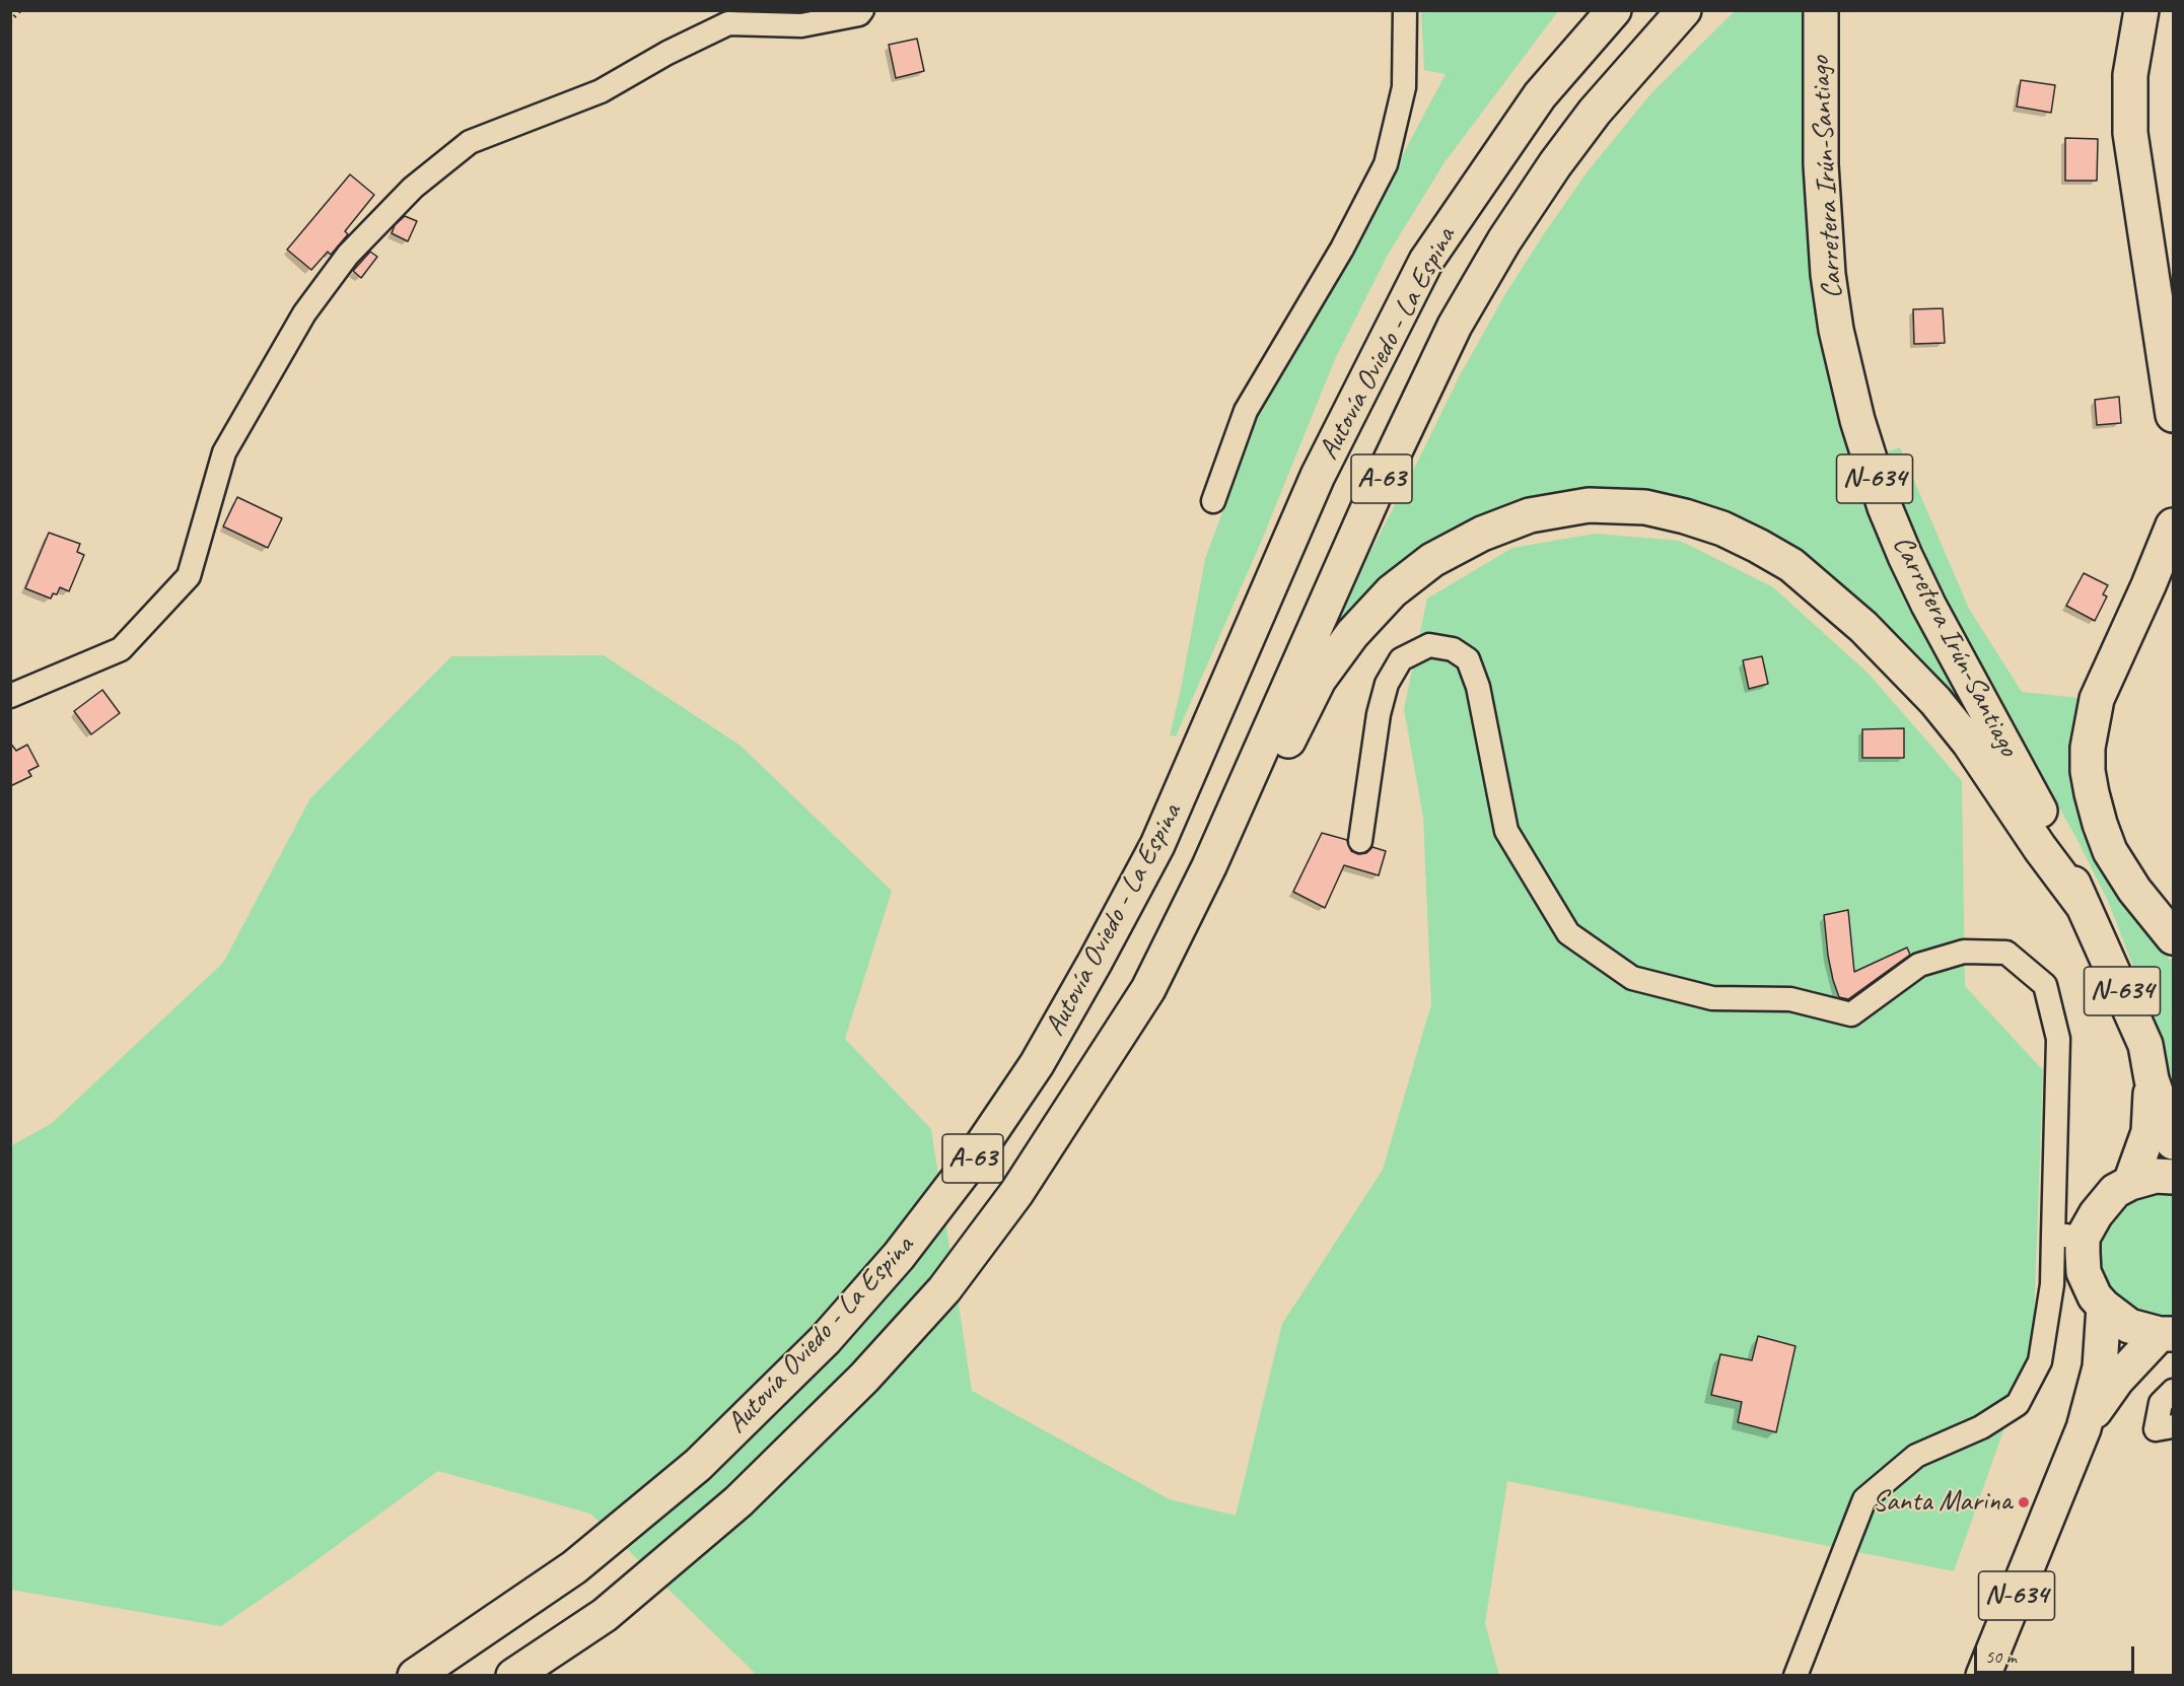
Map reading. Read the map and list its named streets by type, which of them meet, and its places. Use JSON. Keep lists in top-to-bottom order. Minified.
{"streets":{"highway":["Carretera Irún-Santiago","Autovía Oviedo - La Espina","A-63","N-634"]},"places":["Santa Marina"],"scale_bar":"50 m"}
